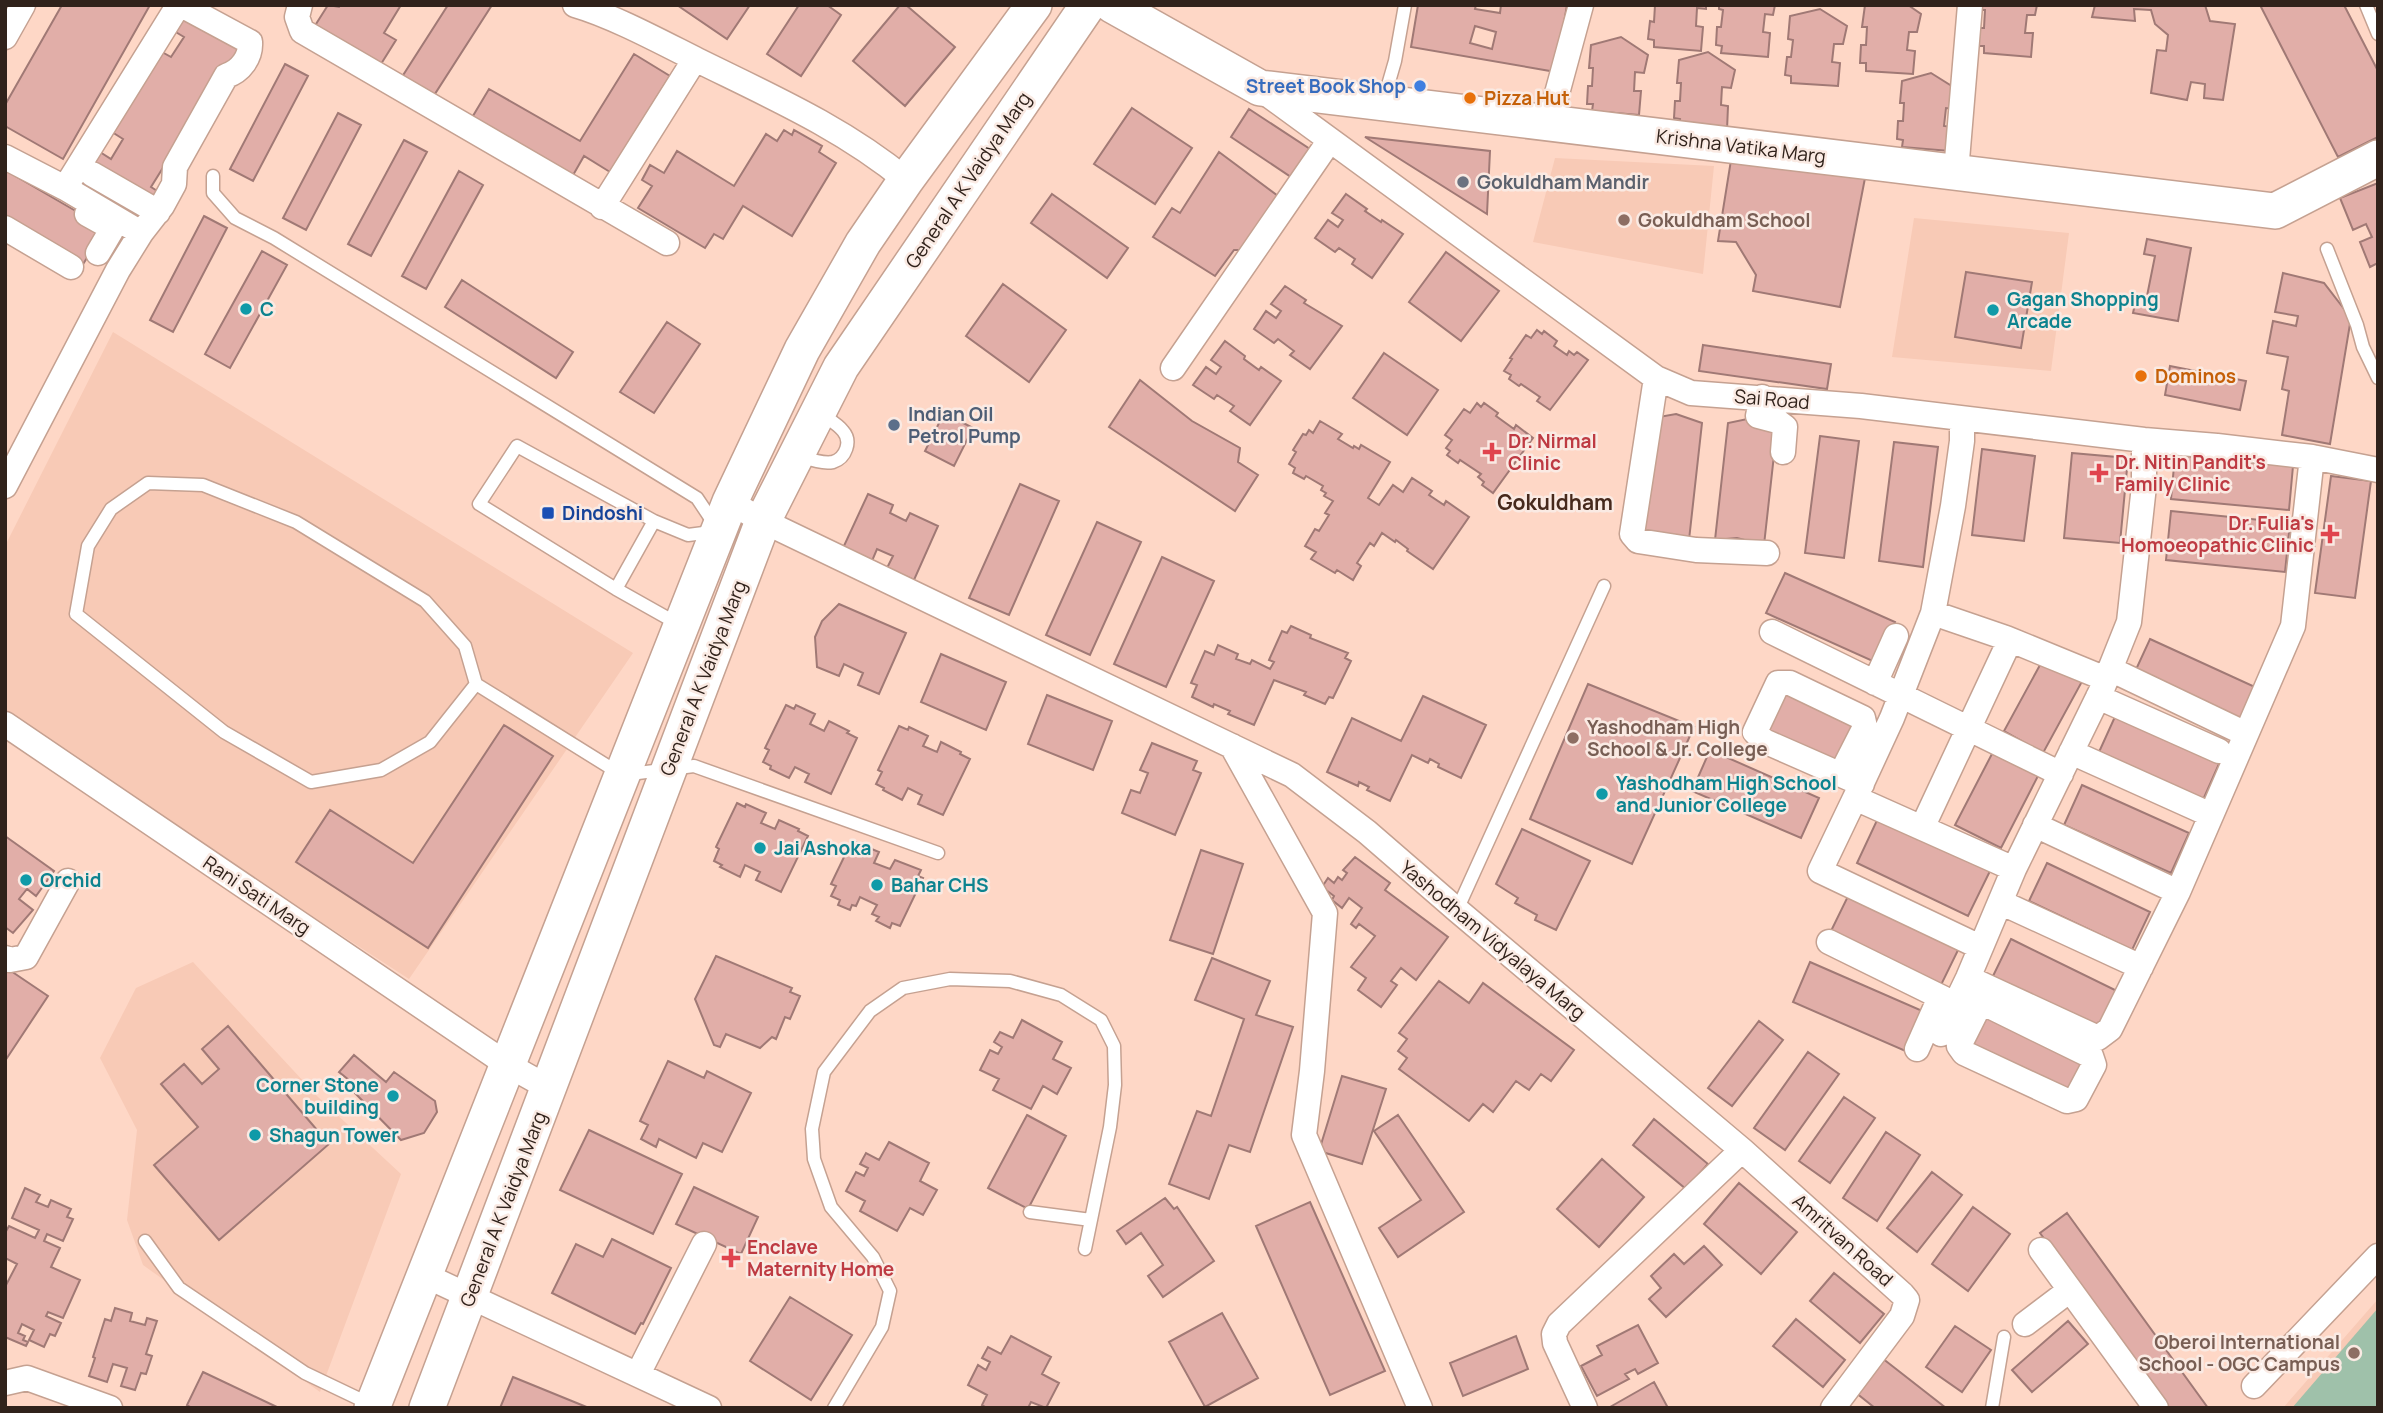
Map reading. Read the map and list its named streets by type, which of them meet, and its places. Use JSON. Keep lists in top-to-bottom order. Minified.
{"streets":{"main road":["Krishna Vatika Marg","General A K Vaidya Marg"],"street":["Sai Road","Rani Sati Marg","Yashodham Vidyalaya Marg","Amritvan Road"]},"crossings":[["Krishna Vatika Marg","Sai Road"],["General A K Vaidya Marg","Rani Sati Marg"],["General A K Vaidya Marg","Yashodham Vidyalaya Marg"],["Yashodham Vidyalaya Marg","Amritvan Road"]],"districts":["Gokuldham"],"places":{"other":["Street Book Shop","Pizza Hut","Gokuldham Mandir","Gokuldham School","C","Gagan Shopping Arcade","Dominos","Indian Oil Petrol Pump","Yashodham High School & Jr. College","Yashodham High School and Junior College","Jai Ashoka","Orchid","Bahar CHS","Corner Stone building","Shagun Tower","Oberoi International School - OGC Campus"],"health":["Dr. Nirmal Clinic","Dr. Nitin Pandit's Family Clinic","Dr. Fulia's Homoeopathic Clinic","Enclave Maternity Home"],"transit":["Dindoshi"]}}
